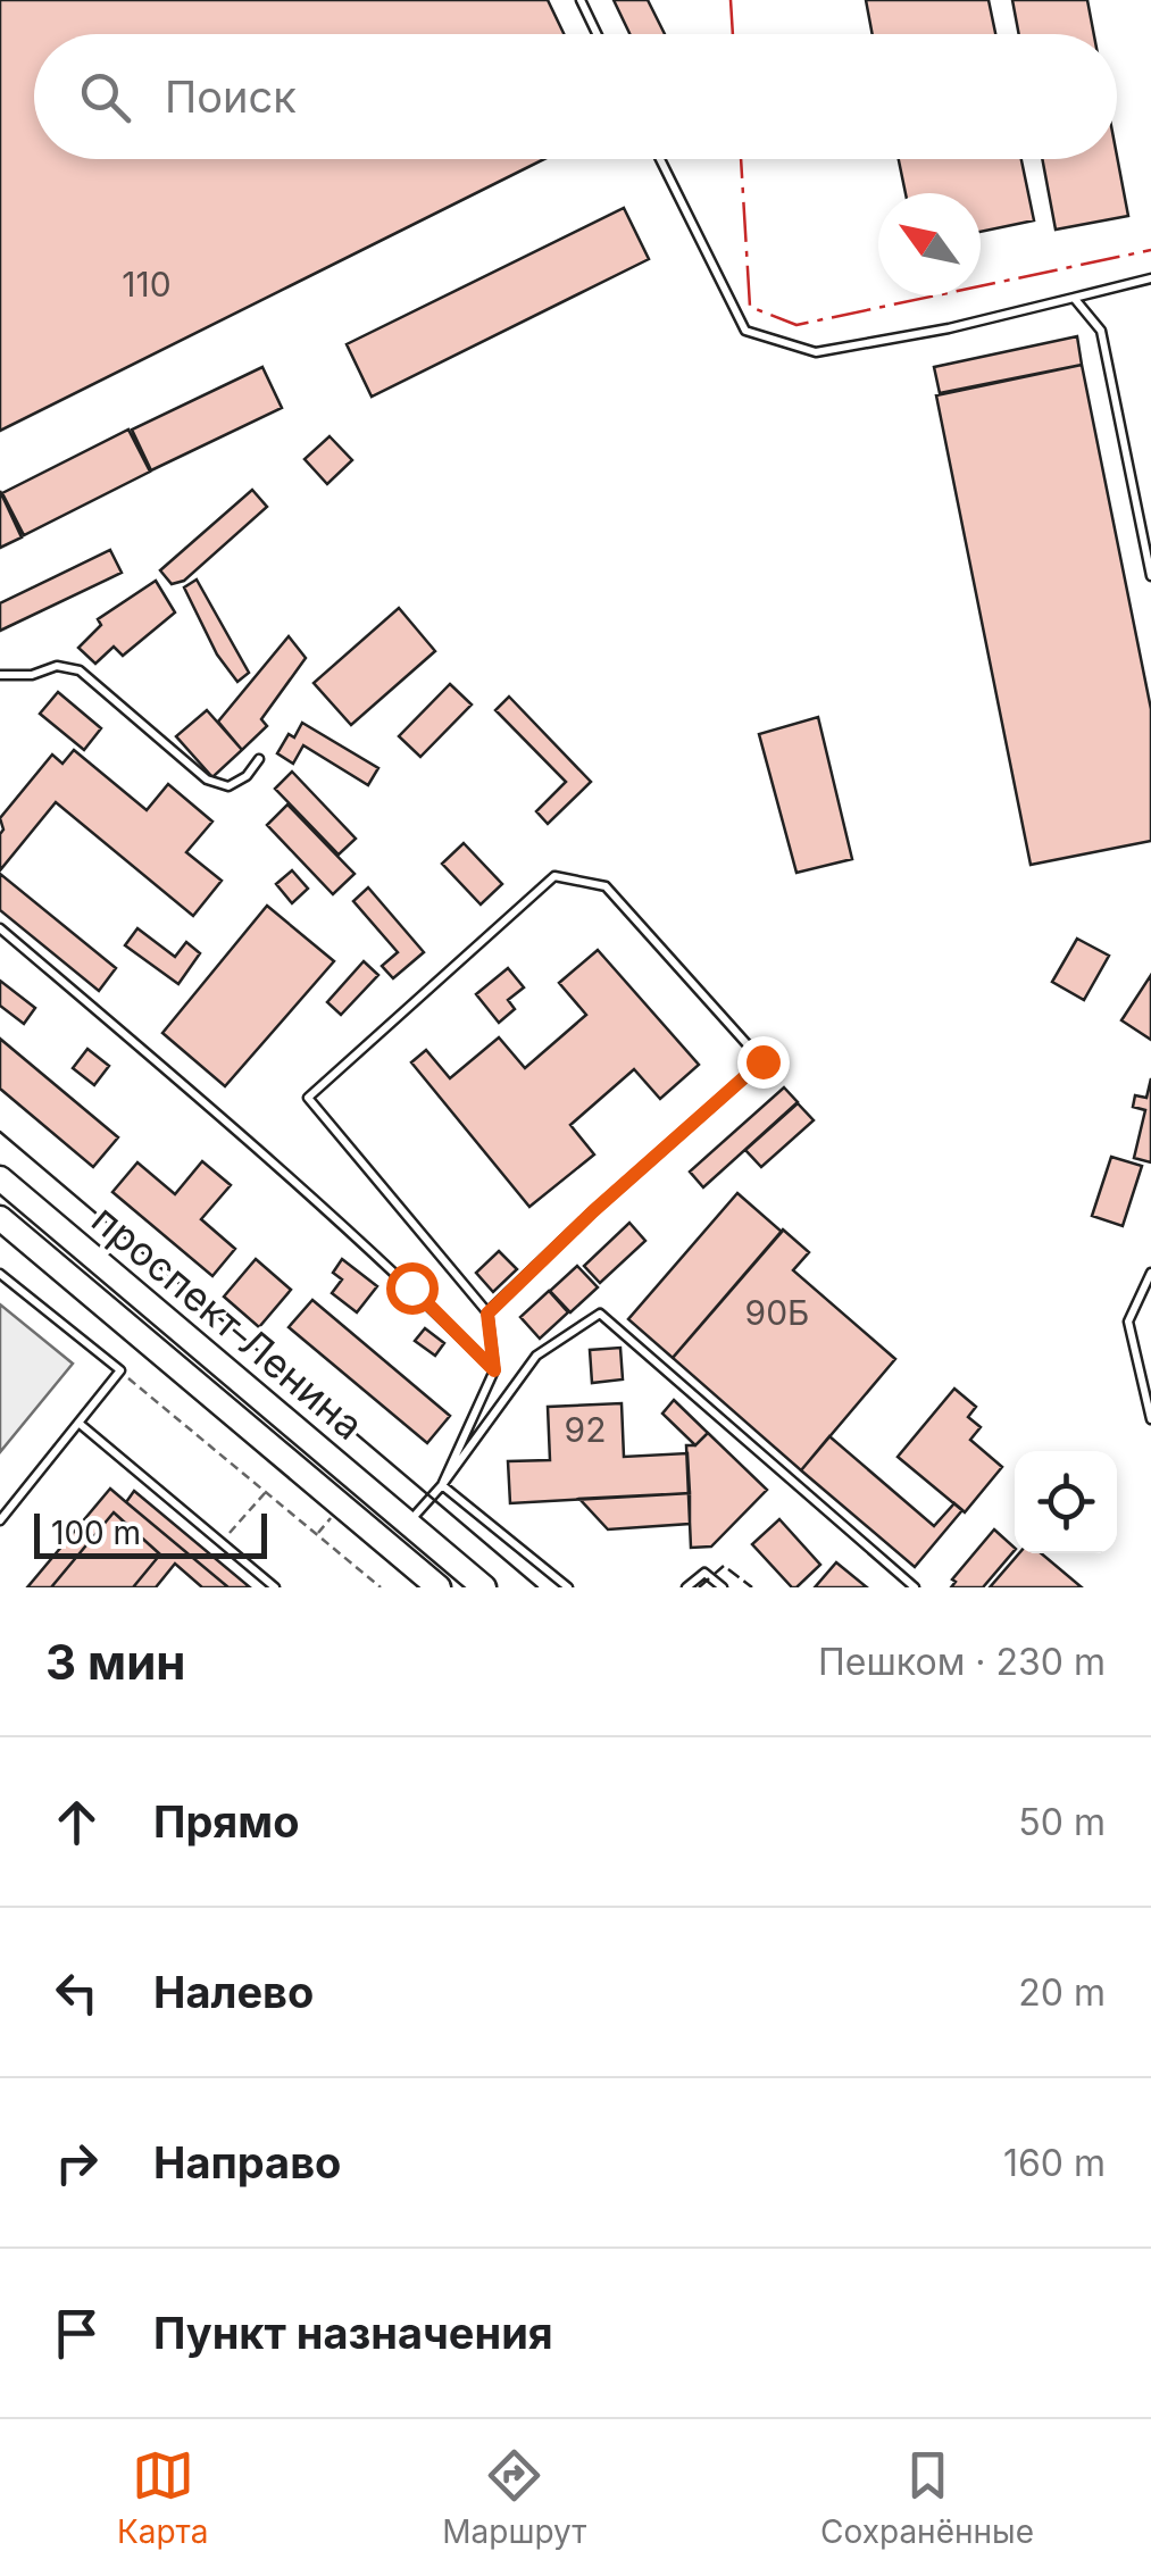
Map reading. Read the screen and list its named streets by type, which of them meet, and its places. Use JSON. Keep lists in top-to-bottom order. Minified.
{"streets":{"main road":["проспект Ленина"]},"house_numbers":["110","90Б","92"],"scale_bar":"100 m","north":"top left","page":{"search":"Поиск","scale":"100 m","heading":["3 мин","Пешком · 230 m"],"list":[["Прямо","50 m"],["Налево","20 m"],["Направо","160 m"],"Пункт назначения"],"nav":["Карта","Маршрут","Сохранённые"]}}
